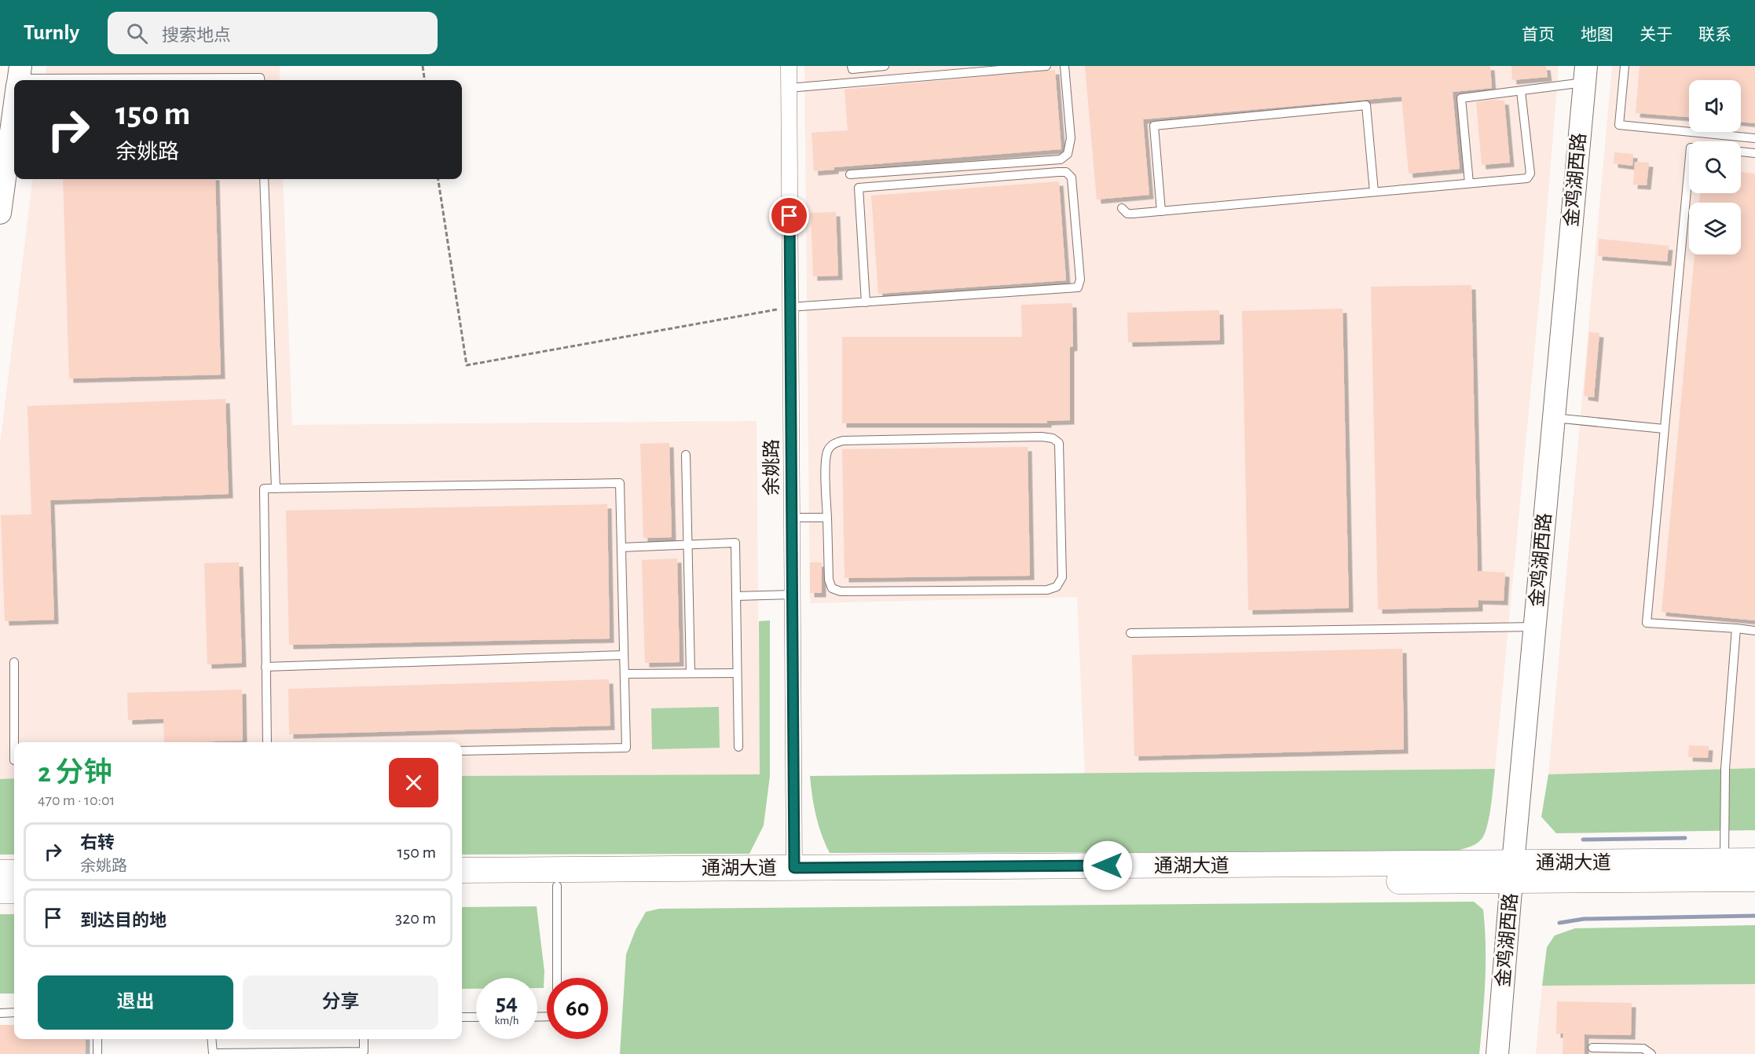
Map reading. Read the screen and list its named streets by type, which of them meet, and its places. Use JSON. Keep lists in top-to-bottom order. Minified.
{"streets":{"main road":["通湖大道"],"street":["金鸡湖西路","余姚路"]},"crossings":[["金鸡湖西路","通湖大道"],["余姚路","通湖大道"]],"page":{"header":"Turnly","search":"搜索地点","nav":["首页","地图","关于","联系"],"turn":["150 m","余姚路"],"heading":["2 分钟","470 m · 10:01"],"list":[{"name":"右转","note":"余姚路","value":"150 m"},{"name":"到达目的地","value":"320 m"}],"buttons":["退出","分享"],"speed":"54 km/h","limit":"60"}}
